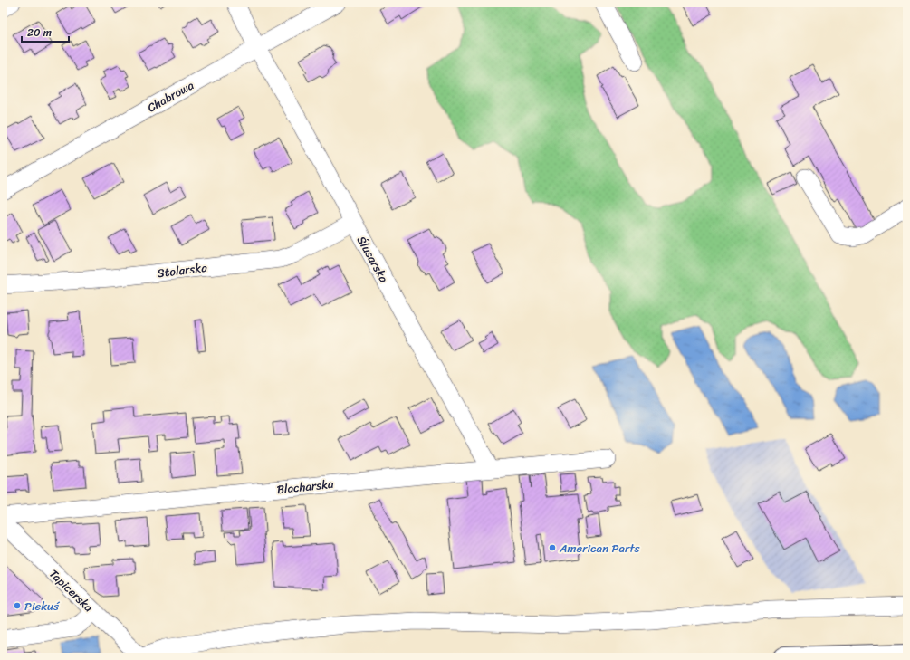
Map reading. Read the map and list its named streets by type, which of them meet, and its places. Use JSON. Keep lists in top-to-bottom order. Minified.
{"streets":{"street":["Chabrowa","Ślusarska","Stolarska","Blacharska","Tapicerska"]},"crossings":[["Chabrowa","Ślusarska"],["Ślusarska","Stolarska"],["Ślusarska","Blacharska"]],"places":["American Parts","Piekuś"],"scale_bar":"20 m"}
